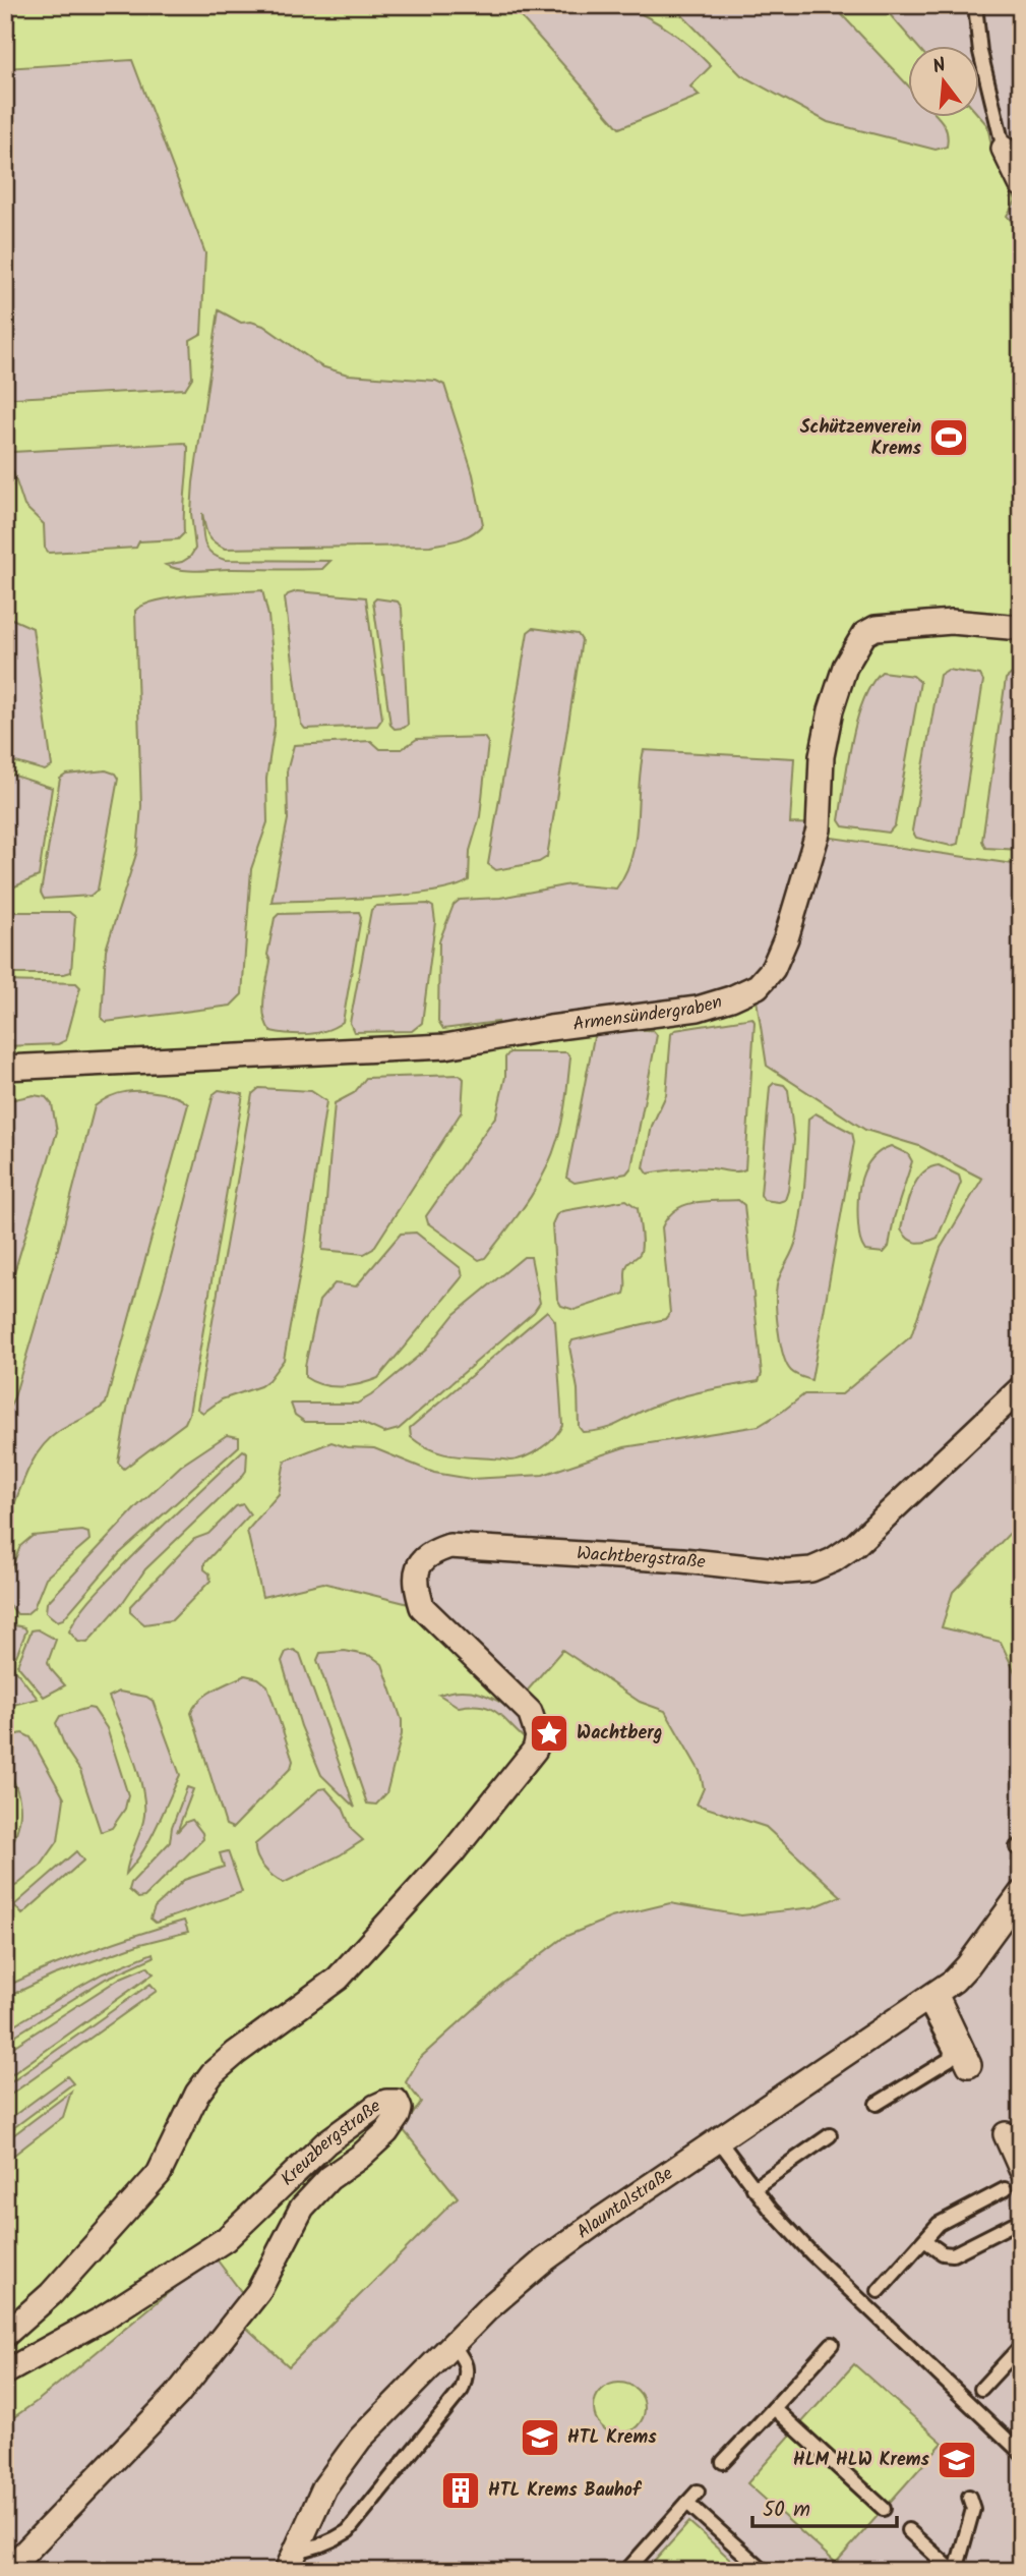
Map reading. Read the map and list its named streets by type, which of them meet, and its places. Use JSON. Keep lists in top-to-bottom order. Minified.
{"streets":{"street":["Armensündergraben","Wachtbergstraße","Kreuzbergstraße","Alauntalstraße"]},"places":{"sports":["Schützenverein Krems"],"place":["Wachtberg"],"school or university":["HTL Krems","HLM HLW Krems"],"building":["HTL Krems Bauhof"]},"scale_bar":"50 m","north":"top"}
